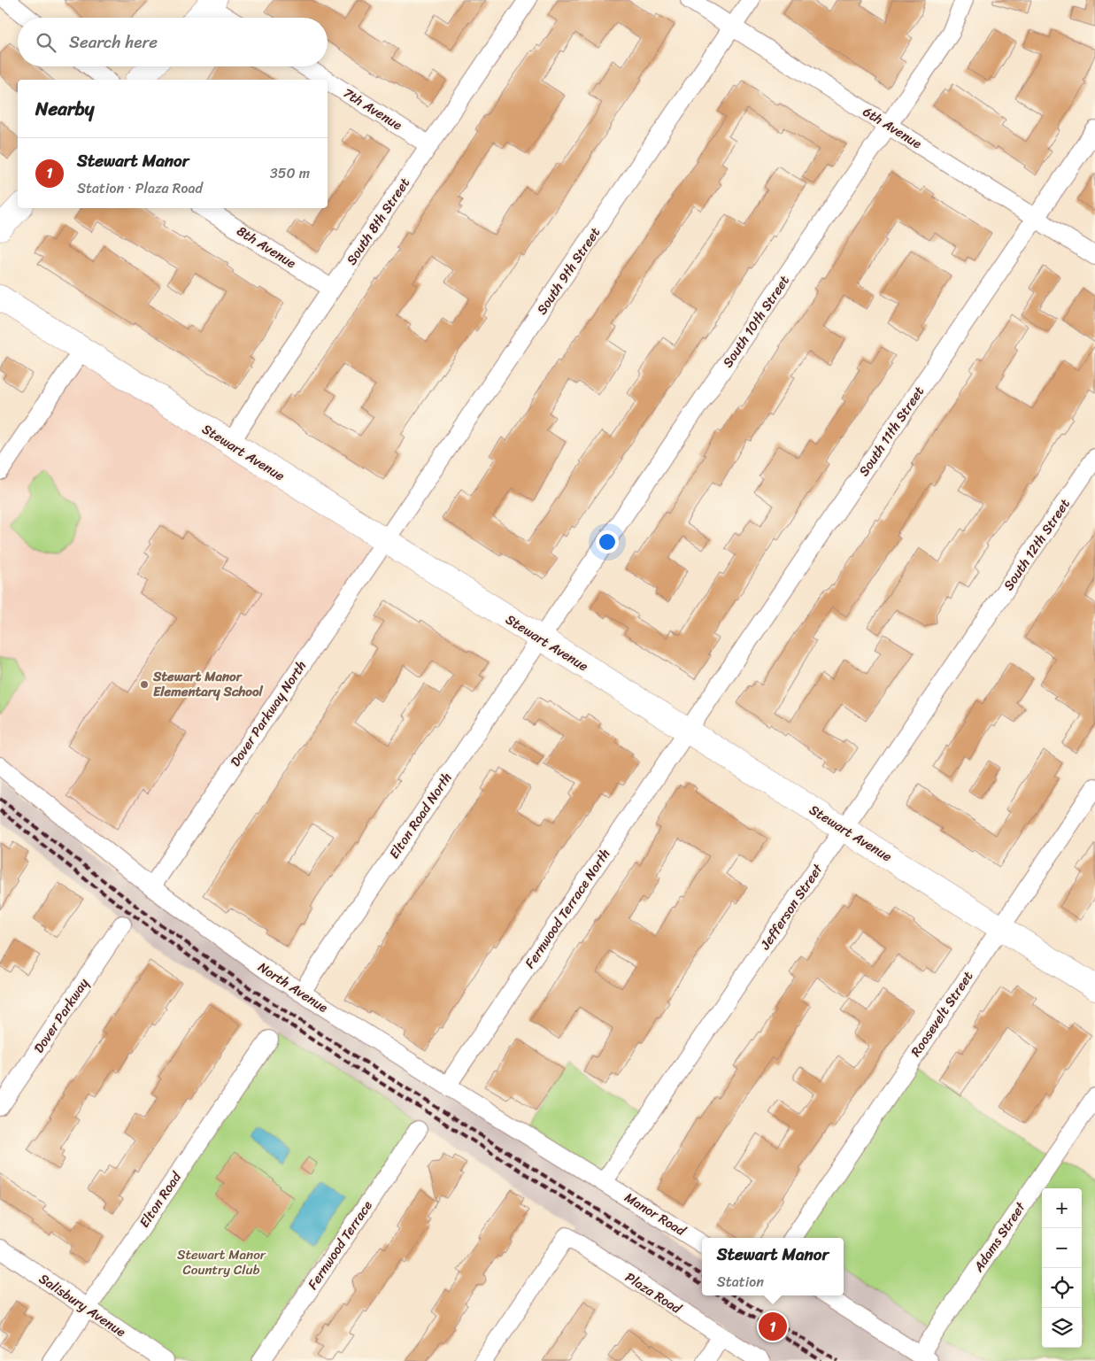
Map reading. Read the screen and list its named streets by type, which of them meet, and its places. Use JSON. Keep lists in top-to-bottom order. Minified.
{"streets":{"main road":["Stewart Avenue"],"street":["7th Avenue","6th Avenue","South 8th Street","8th Avenue","South 9th Street","South 10th Street","South 11th Street","South 12th Street","Dover Parkway North","Elton Road North","Jefferson Street","Fernwood Terrace North","North Avenue","Roosevelt Street","Dover Parkway","Elton Road","Manor Road","Adams Street","Fernwood Terrace","Plaza Road","Salisbury Avenue"]},"crossings":[["7th Avenue","South 8th Street"],["6th Avenue","South 9th Street"],["6th Avenue","South 10th Street"],["6th Avenue","South 11th Street"],["South 8th Street","8th Avenue"],["South 8th Street","Stewart Avenue"],["South 9th Street","Stewart Avenue"],["South 9th Street","Dover Parkway North"],["South 10th Street","Stewart Avenue"],["South 10th Street","Elton Road North"],["South 11th Street","Stewart Avenue"],["South 11th Street","Fernwood Terrace North"],["Stewart Avenue","Dover Parkway North"],["Stewart Avenue","Elton Road North"],["Stewart Avenue","Jefferson Street"],["Stewart Avenue","Fernwood Terrace North"],["Stewart Avenue","Roosevelt Street"],["South 12th Street","Jefferson Street"],["Dover Parkway North","North Avenue"],["Elton Road North","North Avenue"],["Jefferson Street","North Avenue"],["Jefferson Street","Manor Road"],["Fernwood Terrace North","North Avenue"],["North Avenue","Manor Road"],["Elton Road","Salisbury Avenue"]],"parks":["Stewart Manor Country Club"],"places":["Stewart Manor Elementary School"],"page":{"search":"Search here","heading":"Nearby","list":[{"mark":"1","name":"Stewart Manor","note":"Station · Plaza Road","value":"350 m"}],"map_buttons":["+","−"],"popup":["Stewart Manor","Station"],"pins":"1"}}
